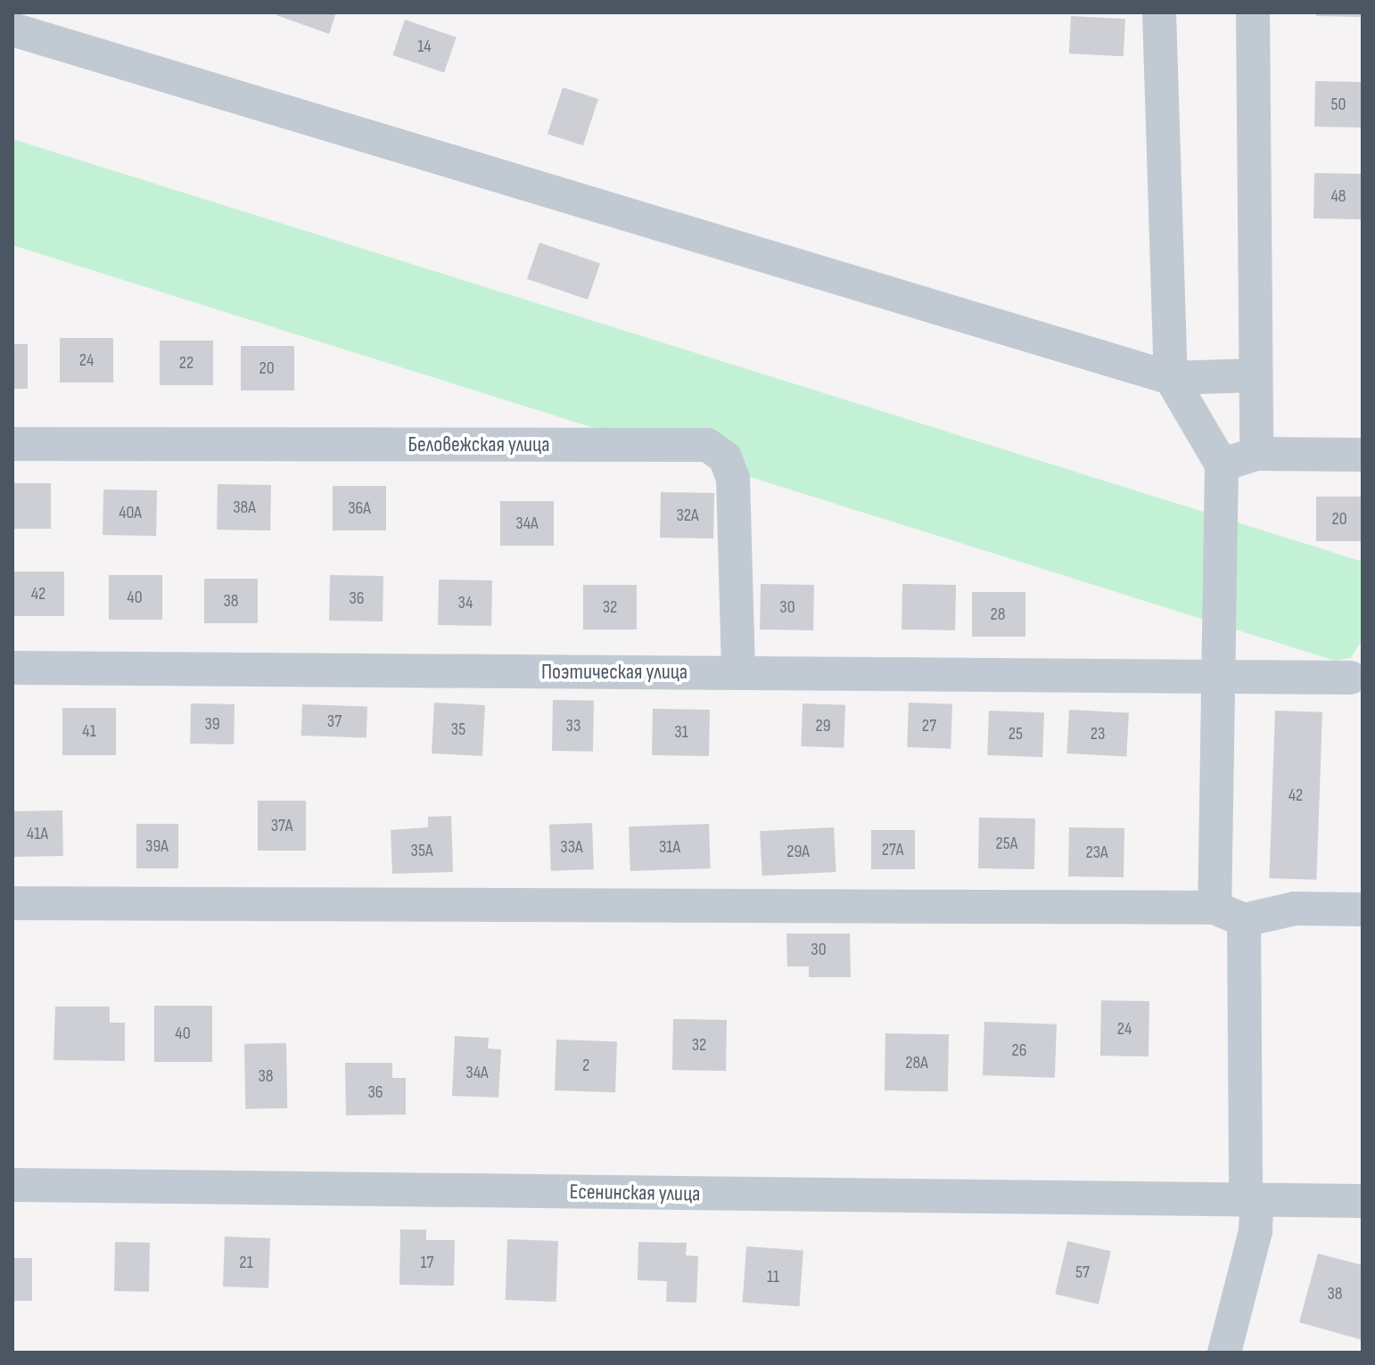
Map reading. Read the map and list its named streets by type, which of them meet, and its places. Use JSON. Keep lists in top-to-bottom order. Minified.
{"streets":{"street":["Беловежская улица","Поэтическая улица","Есенинская улица"]},"crossings":[["Беловежская улица","Поэтическая улица"]],"house_numbers":["14","50","48","24","22","20","38А","36А","40А","32А","20","34А","42","40","36","38","34","32","30","28","37","39","33","29","27","35","41","31","25","23","42","37А","41А","25А","39А","33А","31А","27А","35А","29А","23А","30","24","40","32","26","28А","2","34А","38","36","21","17","57","11","38"]}
